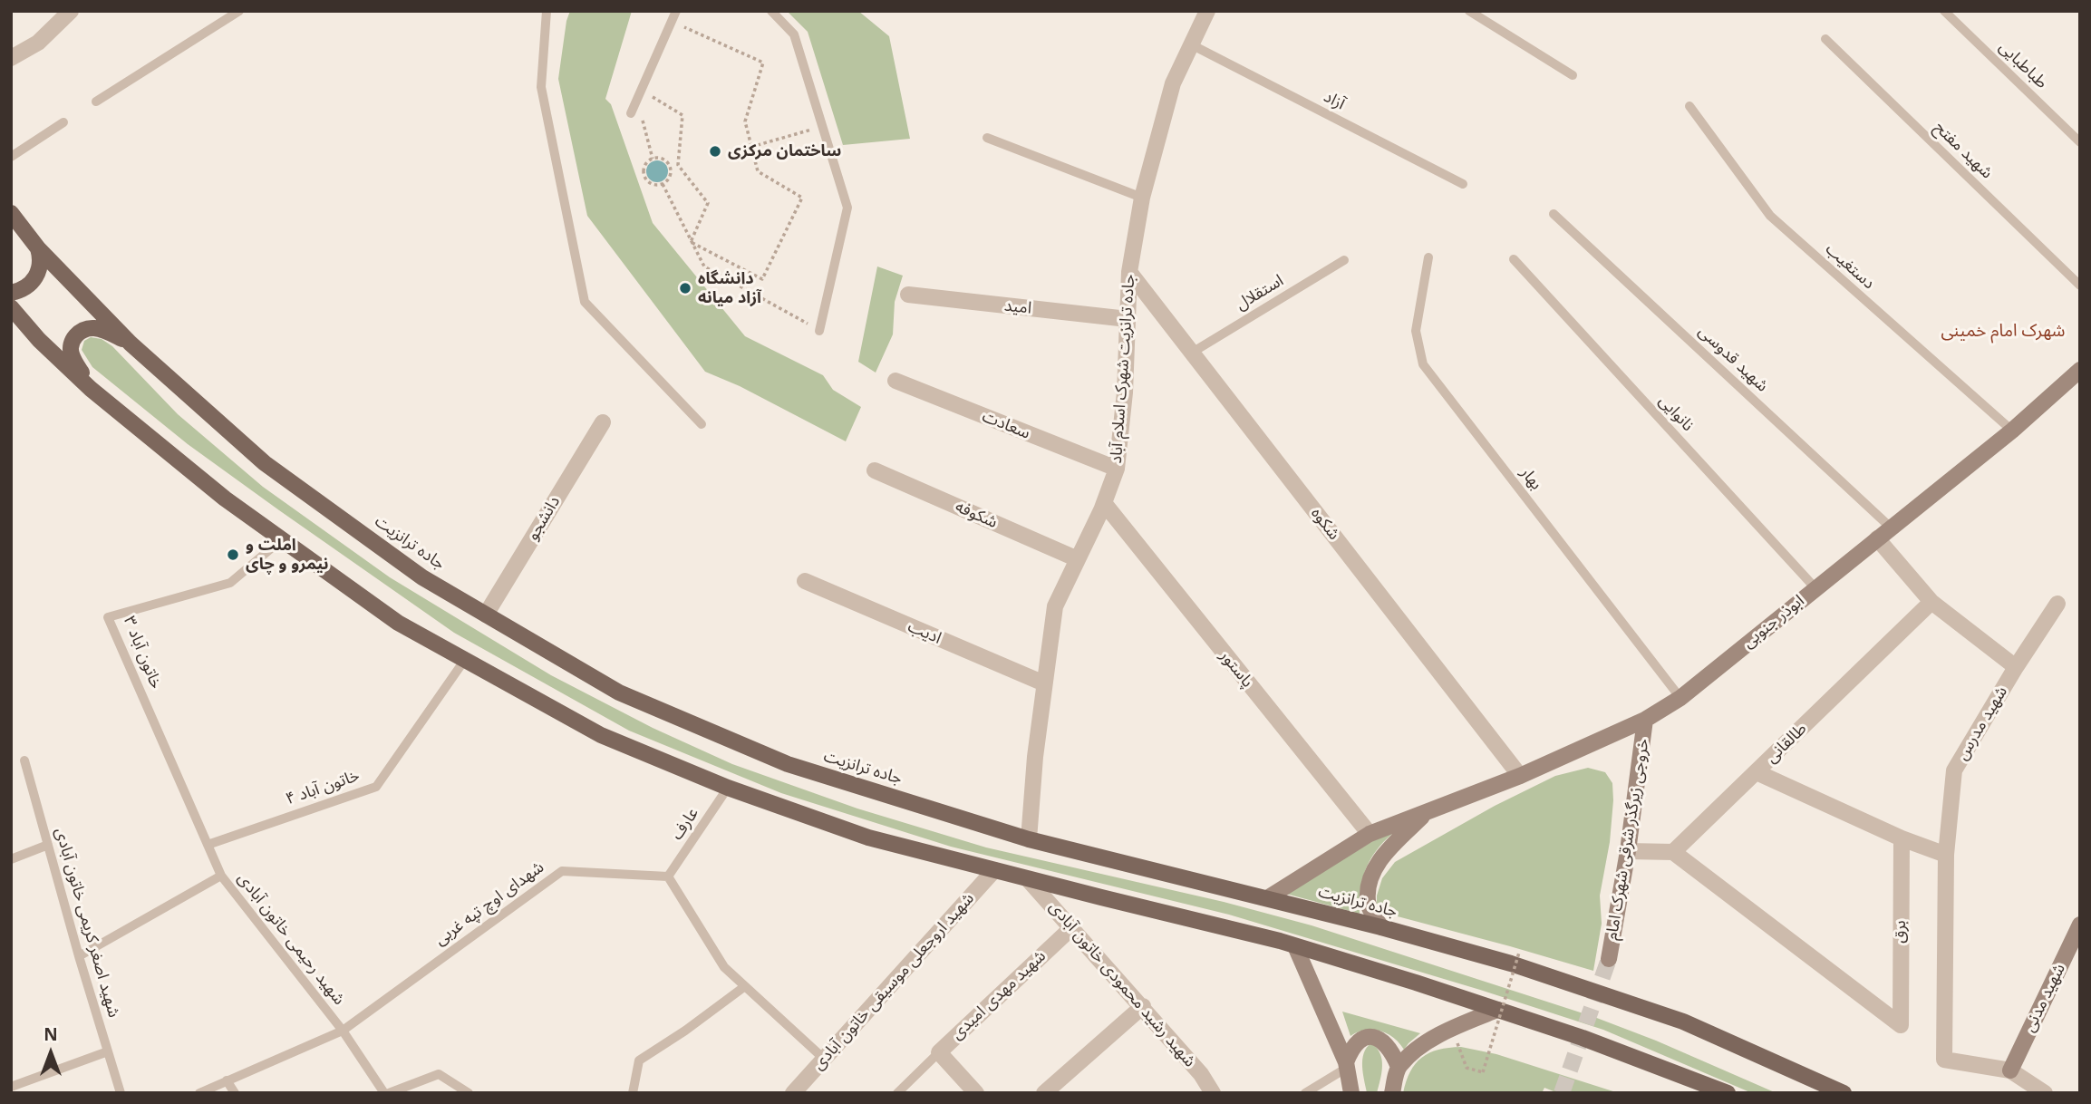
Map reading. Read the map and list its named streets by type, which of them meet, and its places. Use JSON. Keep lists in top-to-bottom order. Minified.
{"streets":{"main road":["جاده ترانزیت"],"street":["امید","جاده ترانزیت شهرک اسلام آباد","سعادت","شکوفه","دانشجو","شکوه","ابوذر جنوبی","ادیب","پاستور","شهید مدرس","طالقانی","خروجی زیرگذر شرقی شهرک امام","برق","شهید اروجعلی موسیقی خاتون آبادی","شهید رشید محمودی خاتون آبادی","شهید مهدی امیدی","شهید مدنی"],"lane":["طباطبایی","آزاد","شهید مفتح","دستغیب","استقلال","شهید قدوسی","نانوایی","بهار","خاتون آباد ۳","خاتون آباد ۴","عارف","شهدای اوچ تپه غربی","شهید اصغر کریمی خاتون آبادی","شهید رحیمی خاتون آبادی"]},"crossings":[["آزاد","جاده ترانزیت شهرک اسلام آباد"],["دستغیب","ابوذر جنوبی"],["استقلال","شکوه"],["امید","جاده ترانزیت شهرک اسلام آباد"],["شهید قدوسی","ابوذر جنوبی"],["جاده ترانزیت شهرک اسلام آباد","سعادت"],["جاده ترانزیت شهرک اسلام آباد","شکوفه"],["جاده ترانزیت شهرک اسلام آباد","شکوه"],["جاده ترانزیت شهرک اسلام آباد","جاده ترانزیت"],["جاده ترانزیت شهرک اسلام آباد","ادیب"],["جاده ترانزیت شهرک اسلام آباد","پاستور"],["نانوایی","ابوذر جنوبی"],["بهار","ابوذر جنوبی"],["دانشجو","جاده ترانزیت"],["شکوه","ابوذر جنوبی"],["جاده ترانزیت","ابوذر جنوبی"],["ابوذر جنوبی","پاستور"],["ابوذر جنوبی","خروجی زیرگذر شرقی شهرک امام"],["خاتون آباد ۳","خاتون آباد ۴"],["خاتون آباد ۳","شهید رحیمی خاتون آبادی"],["شهید مدرس","شهید مدنی"],["طالقانی","برق"],["عارف","شهدای اوچ تپه غربی"],["شهدای اوچ تپه غربی","شهید رحیمی خاتون آبادی"],["شهید اصغر کریمی خاتون آبادی","شهید رحیمی خاتون آبادی"],["شهید رشید محمودی خاتون آبادی","شهید مهدی امیدی"]],"districts":["شهرک امام خمینی"],"places":["ساختمان مرکزی","دانشگاه آزاد میانه","املت و نیمرو و چای"],"north":"top"}
